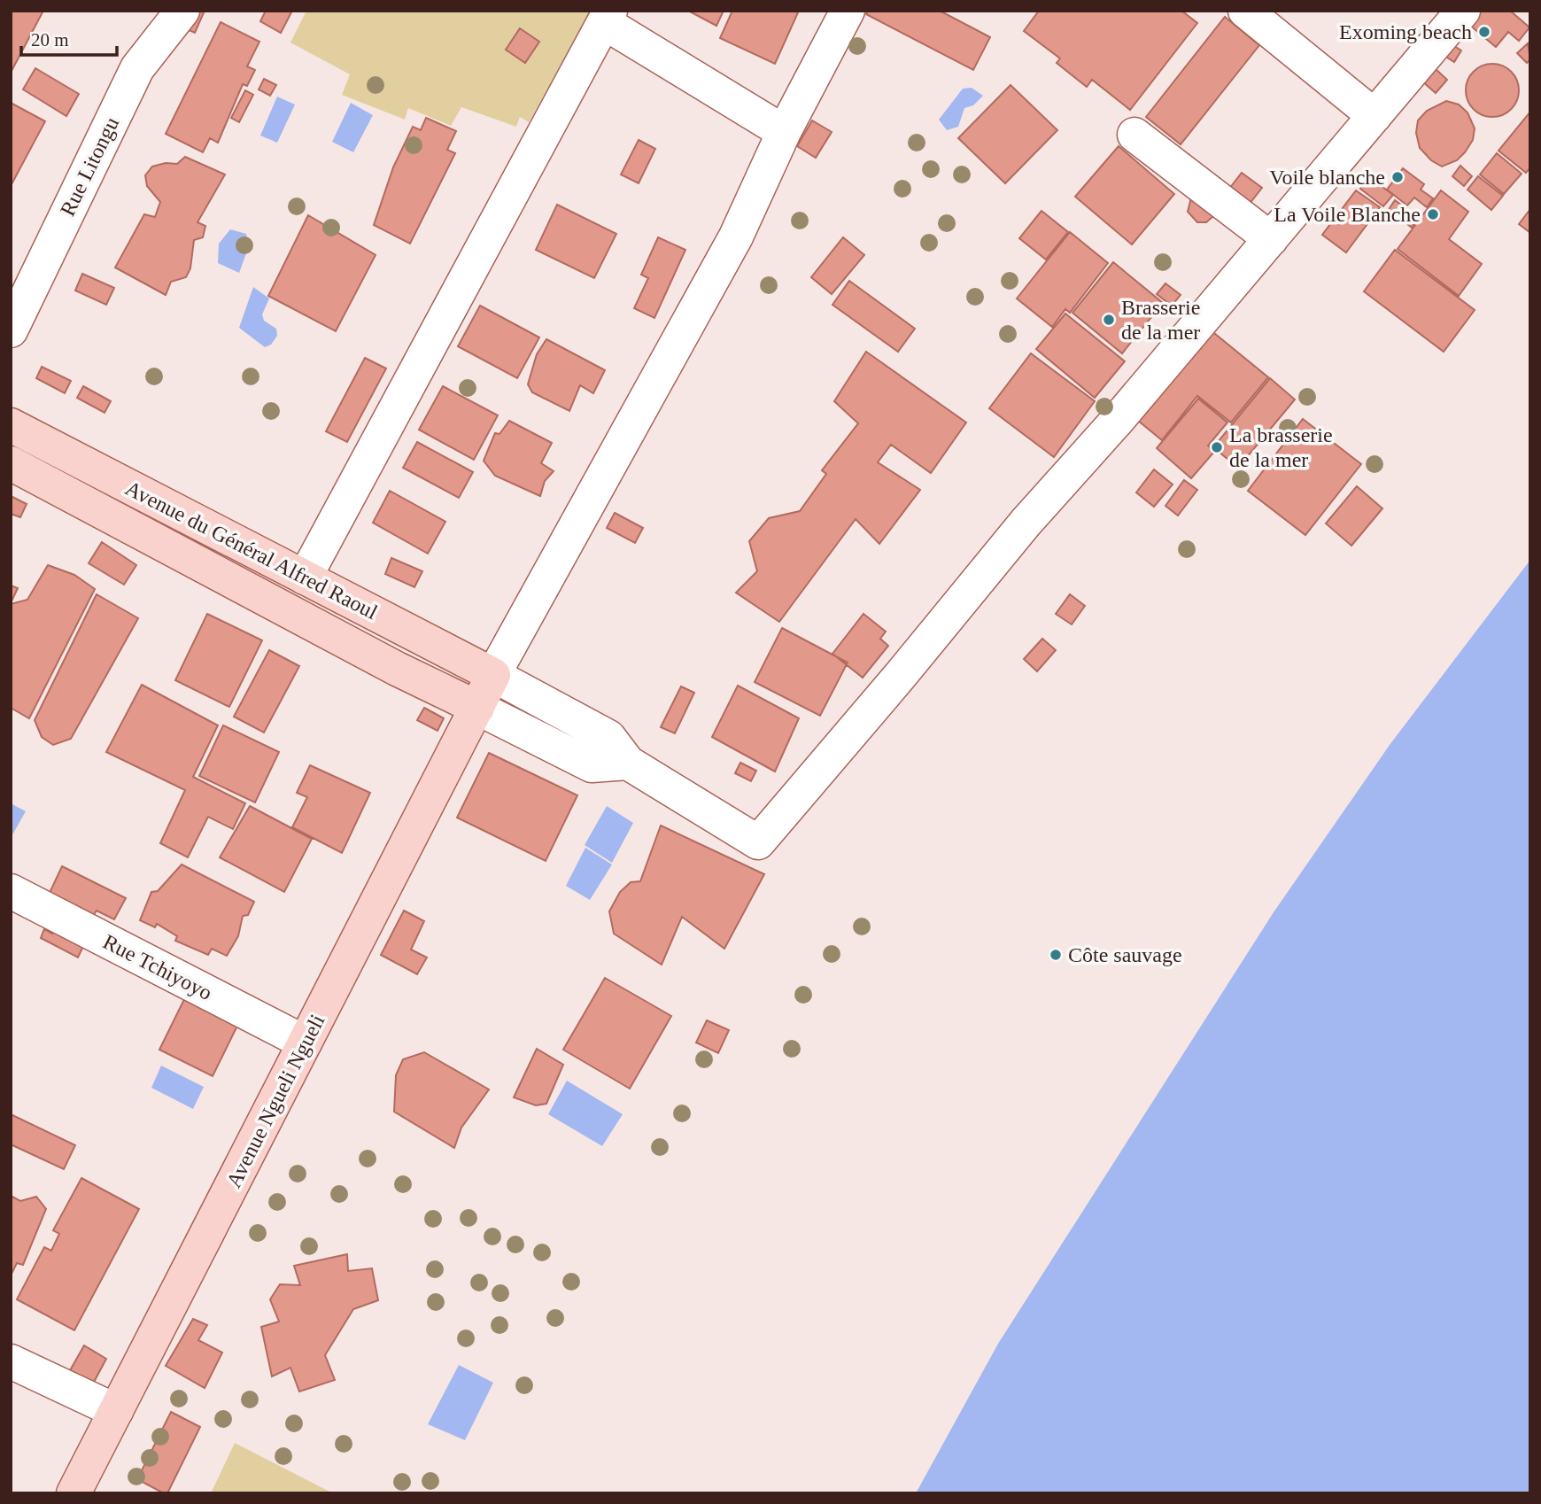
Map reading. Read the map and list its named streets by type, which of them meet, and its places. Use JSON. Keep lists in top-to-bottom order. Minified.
{"streets":{"street":["Rue Litongu","Avenue du Général Alfred Raoul","Rue Tchiyoyo","Avenue Ngueli Ngueli"]},"crossings":[["Avenue du Général Alfred Raoul","Avenue Ngueli Ngueli"],["Rue Tchiyoyo","Avenue Ngueli Ngueli"]],"places":["Exoming beach","Voile blanche","La Voile Blanche","Brasserie de la mer","La brasserie de la mer","Côte sauvage"],"scale_bar":"20 m"}
